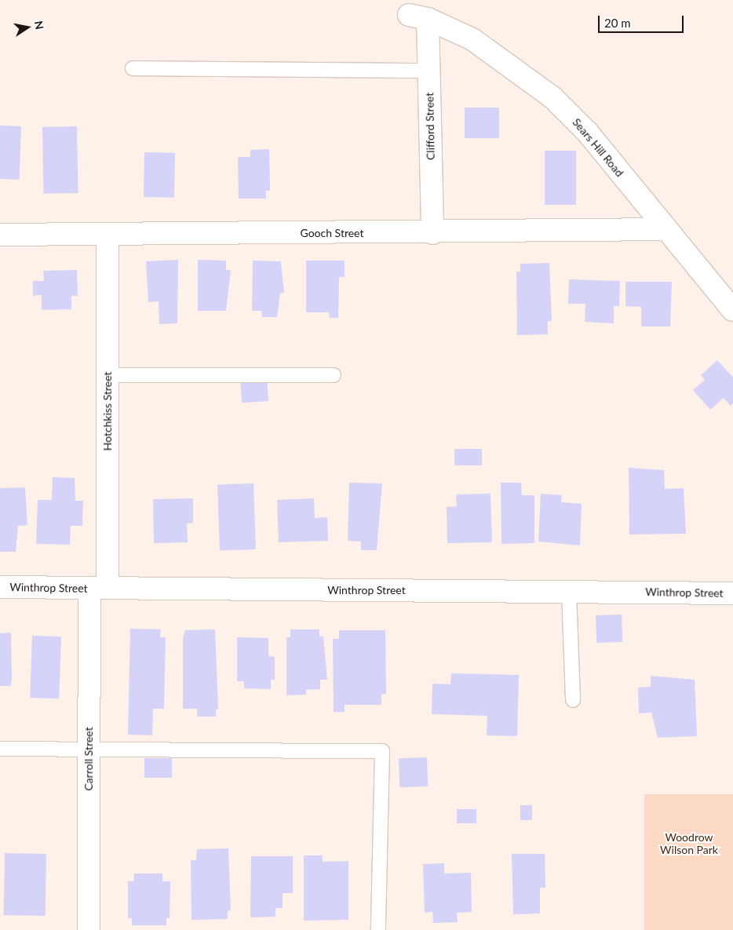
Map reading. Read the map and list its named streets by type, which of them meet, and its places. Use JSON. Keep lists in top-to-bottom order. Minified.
{"streets":{"street":["Clifford Street","Sears Hill Road","Gooch Street","Hotchkiss Street","Winthrop Street","Carroll Street"]},"crossings":[["Clifford Street","Sears Hill Road"],["Clifford Street","Gooch Street"],["Sears Hill Road","Gooch Street"],["Gooch Street","Hotchkiss Street"],["Hotchkiss Street","Winthrop Street"],["Hotchkiss Street","Carroll Street"],["Winthrop Street","Carroll Street"]],"parks":["Woodrow Wilson Park"],"scale_bar":"20 m","north":"right"}
